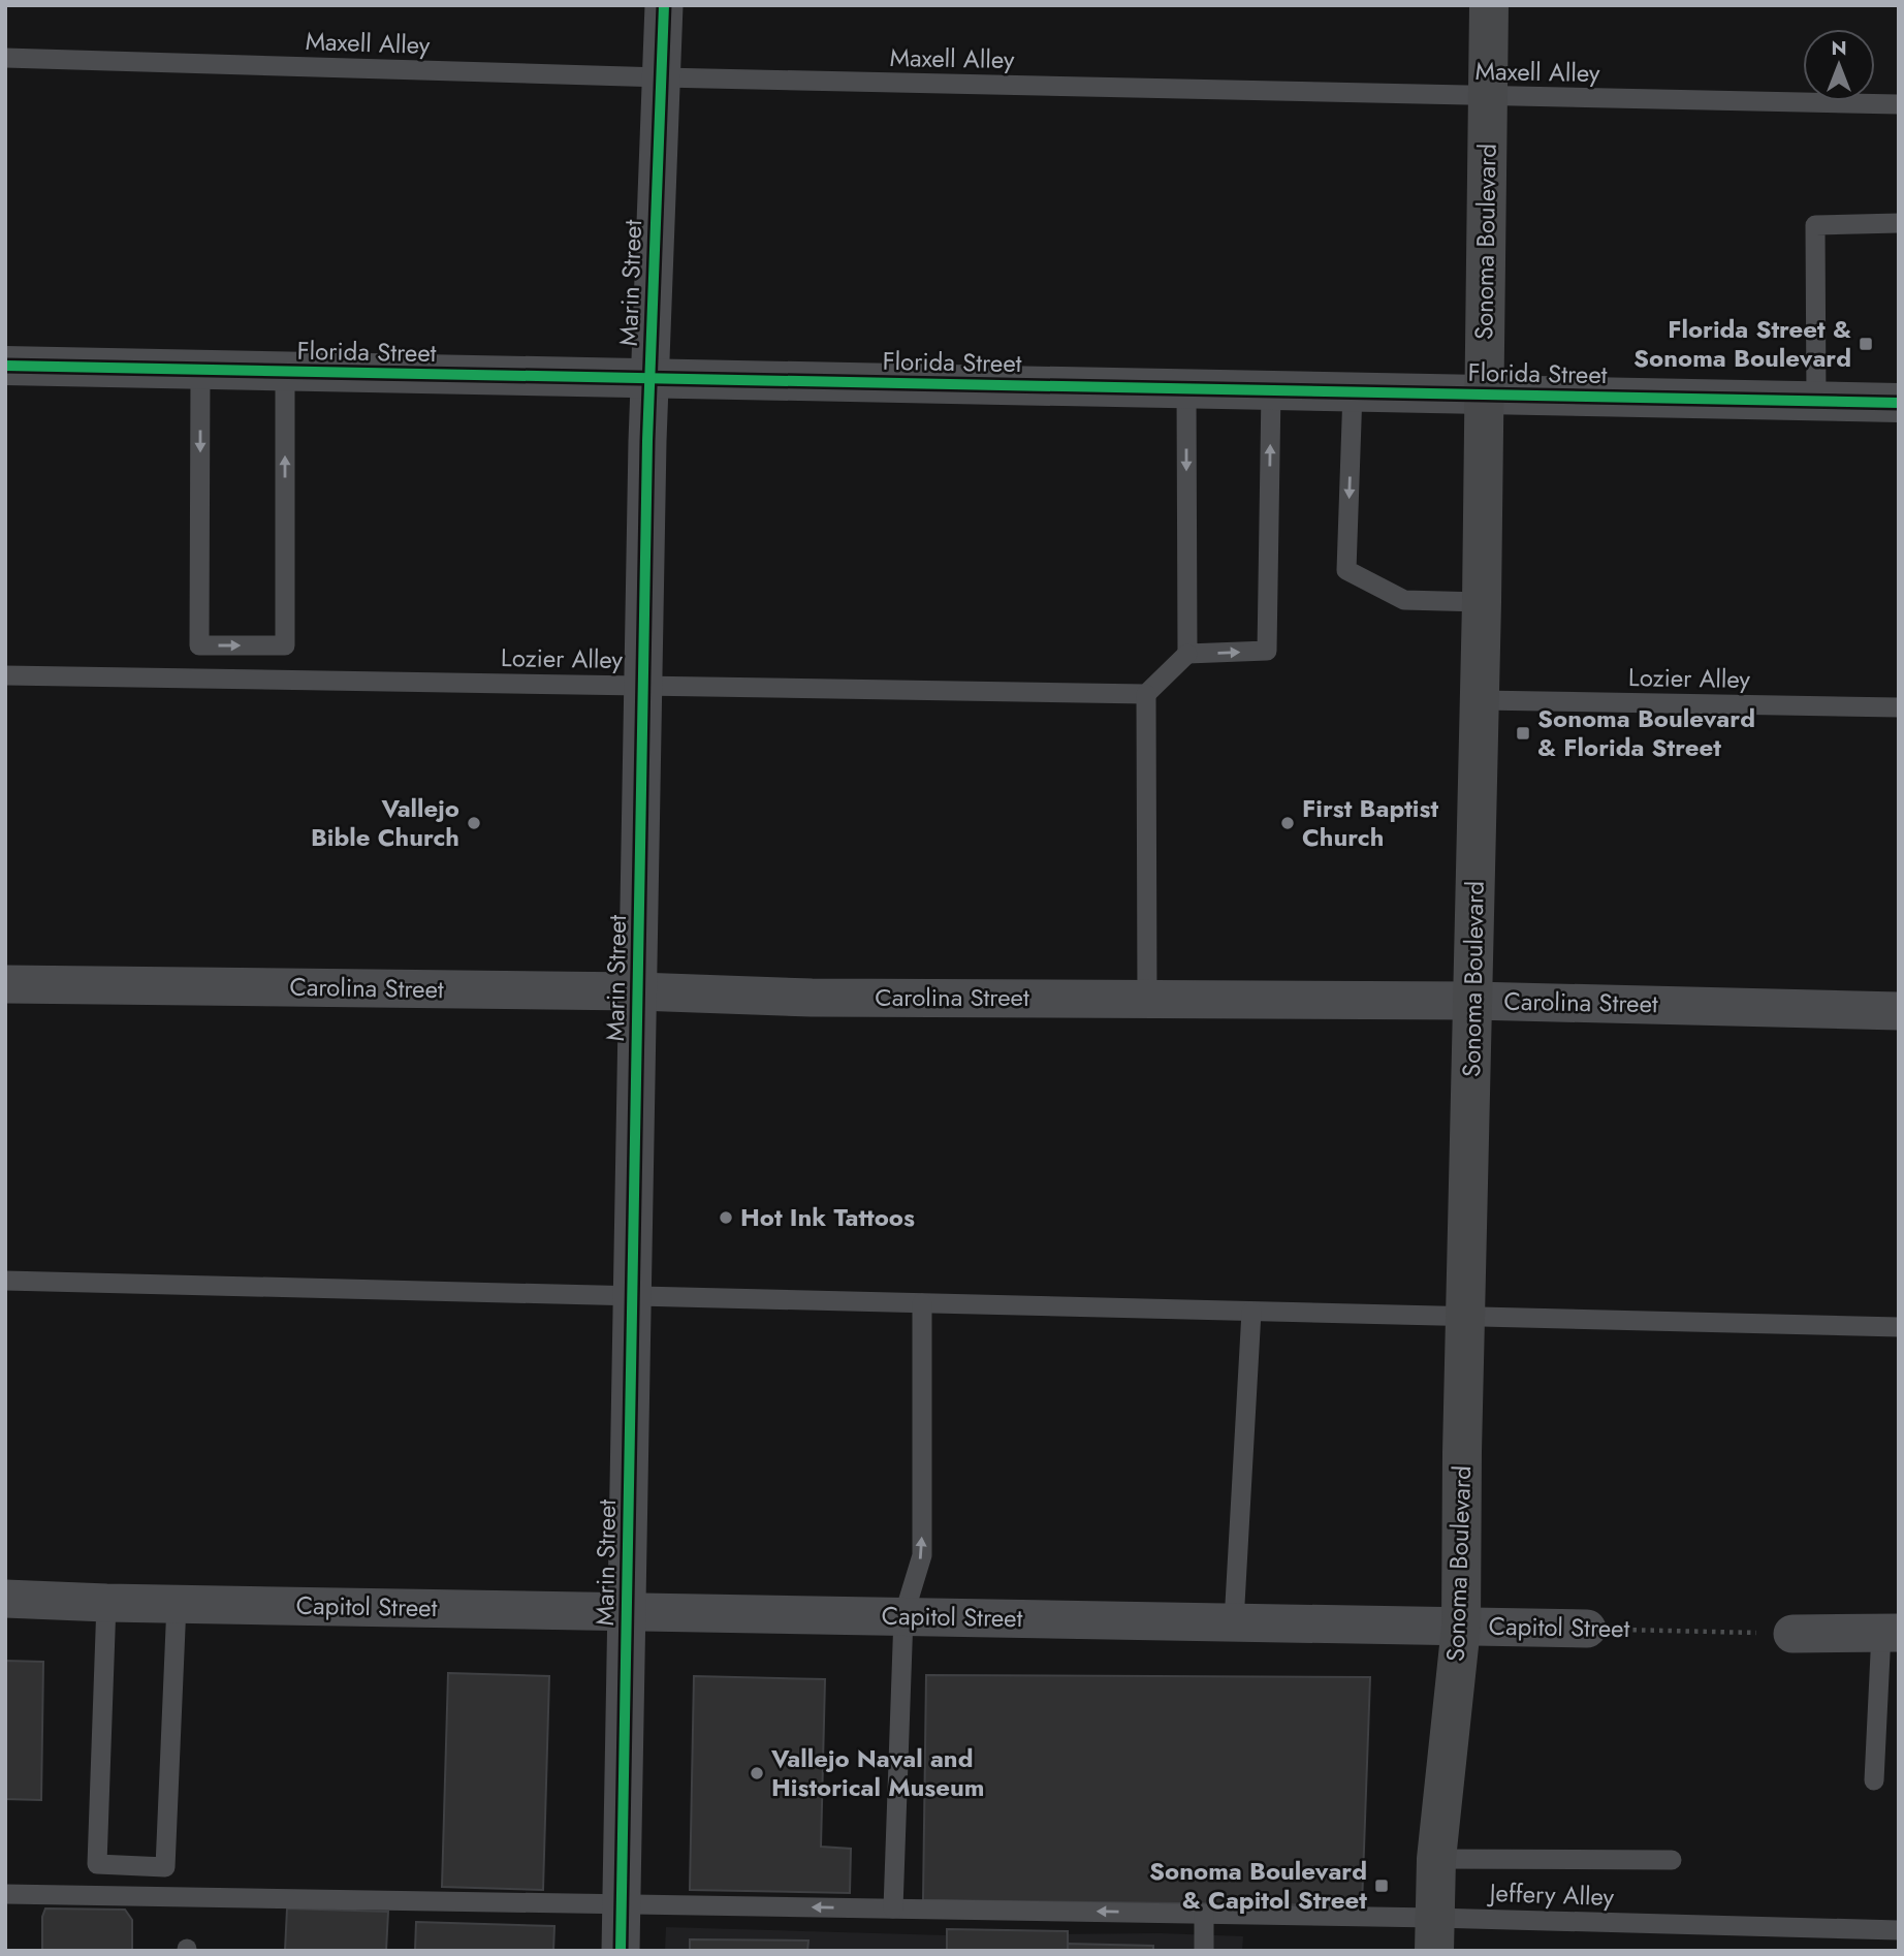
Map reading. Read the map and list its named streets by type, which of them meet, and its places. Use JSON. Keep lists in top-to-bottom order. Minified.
{"streets":{"main road":["Sonoma Boulevard"],"street":["Marin Street","Florida Street","Carolina Street","Capitol Street"],"lane":["Maxell Alley","Lozier Alley","Jeffery Alley"]},"crossings":[["Maxell Alley","Sonoma Boulevard"],["Maxell Alley","Marin Street"],["Sonoma Boulevard","Florida Street"],["Sonoma Boulevard","Lozier Alley"],["Sonoma Boulevard","Carolina Street"],["Sonoma Boulevard","Capitol Street"],["Sonoma Boulevard","Jeffery Alley"],["Marin Street","Florida Street"],["Marin Street","Lozier Alley"],["Marin Street","Carolina Street"],["Marin Street","Capitol Street"],["Marin Street","Jeffery Alley"]],"places":{"transit":["Florida Street & Sonoma Boulevard","Sonoma Boulevard & Florida Street","Sonoma Boulevard & Capitol Street"],"other":["Vallejo Bible Church","First Baptist Church","Hot Ink Tattoos","Vallejo Naval and Historical Museum"]},"north":"top"}
